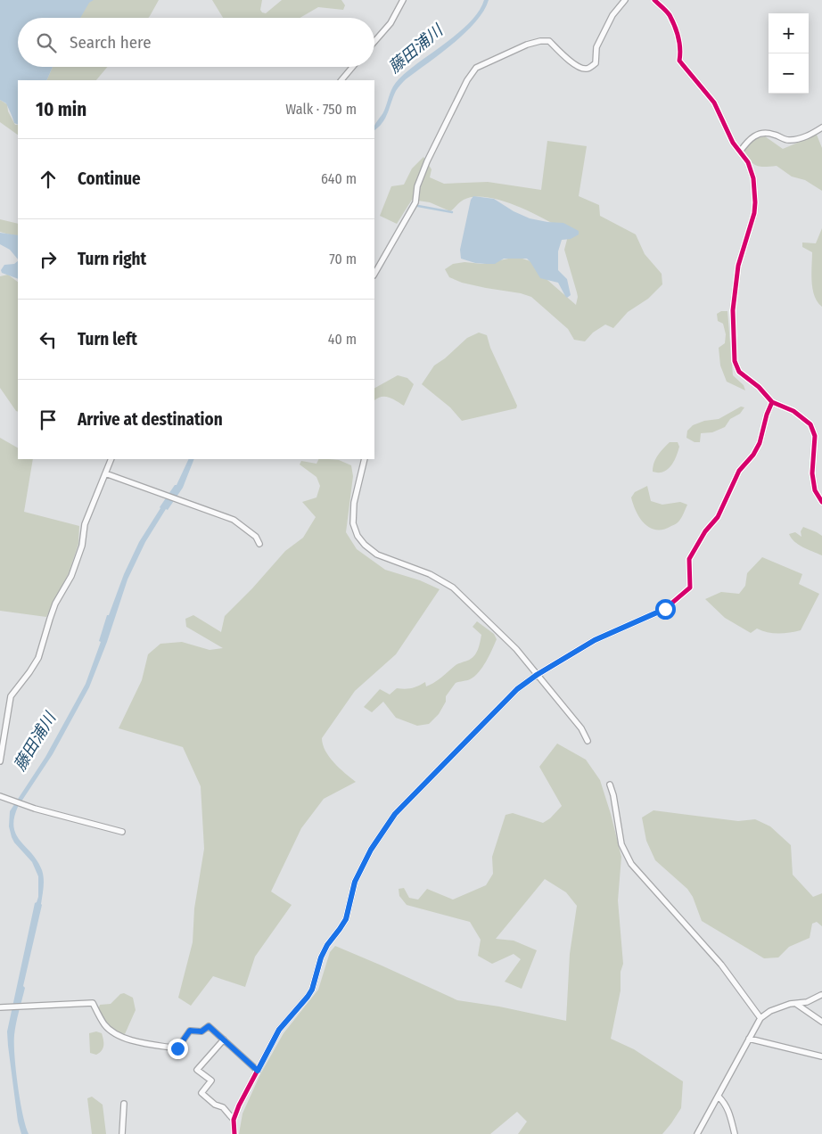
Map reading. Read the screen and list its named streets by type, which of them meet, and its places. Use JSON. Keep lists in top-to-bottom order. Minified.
{"water":["藤田浦川"],"page":{"map_buttons":["+","−"],"search":"Search here","heading":["10 min","Walk · 750 m"],"list":[["Continue","640 m"],["Turn right","70 m"],["Turn left","40 m"],"Arrive at destination"]}}
